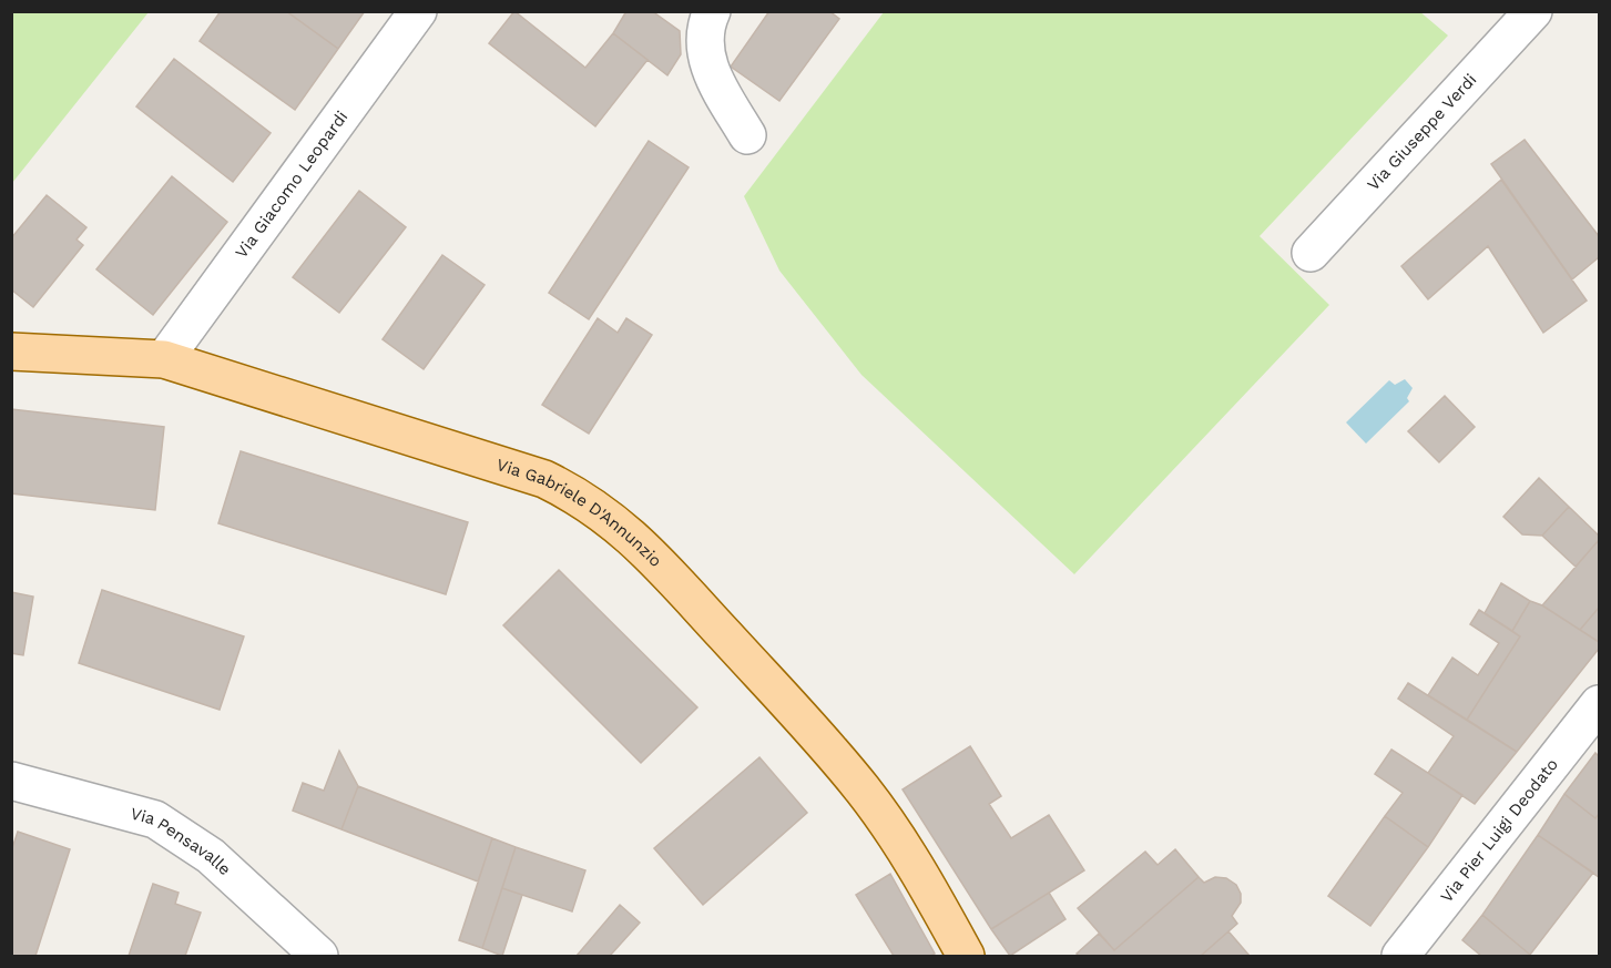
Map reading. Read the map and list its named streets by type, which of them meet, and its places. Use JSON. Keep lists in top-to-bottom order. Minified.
{"streets":{"main road":["Via Gabriele D'Annunzio"],"street":["Via Giuseppe Verdi","Via Giacomo Leopardi","Via Pier Luigi Deodato","Via Pensavalle"]},"crossings":[["Via Giacomo Leopardi","Via Gabriele D'Annunzio"]]}
